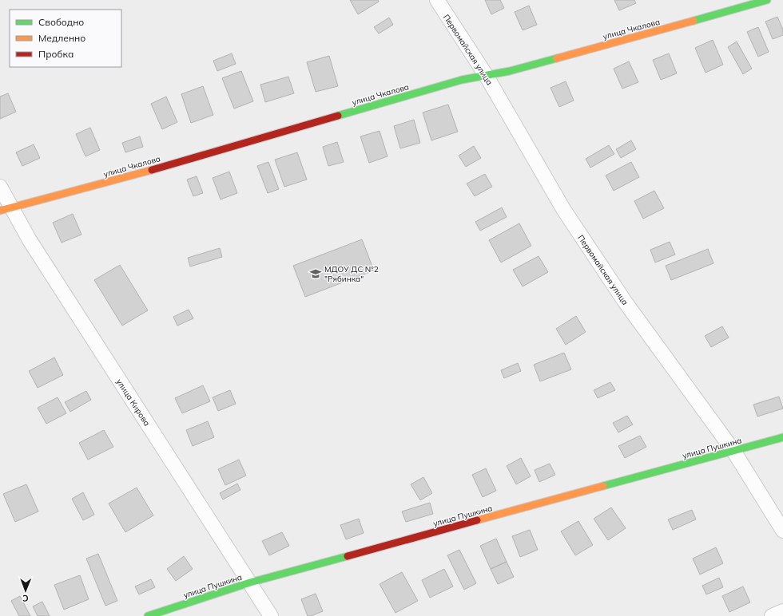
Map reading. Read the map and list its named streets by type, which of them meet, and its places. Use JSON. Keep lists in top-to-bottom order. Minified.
{"streets":{"street":["улица Чкалова","Первомайская улица","улица Кирова","улица Пушкина"]},"crossings":[["улица Чкалова","Первомайская улица"],["улица Чкалова","улица Кирова"],["Первомайская улица","улица Пушкина"],["улица Кирова","улица Пушкина"]],"places":{"school or university":["МДОУ ДС №2 \"Рябинка\""]},"legend":["Свободно","Медленно","Пробка"],"north":"bottom"}
